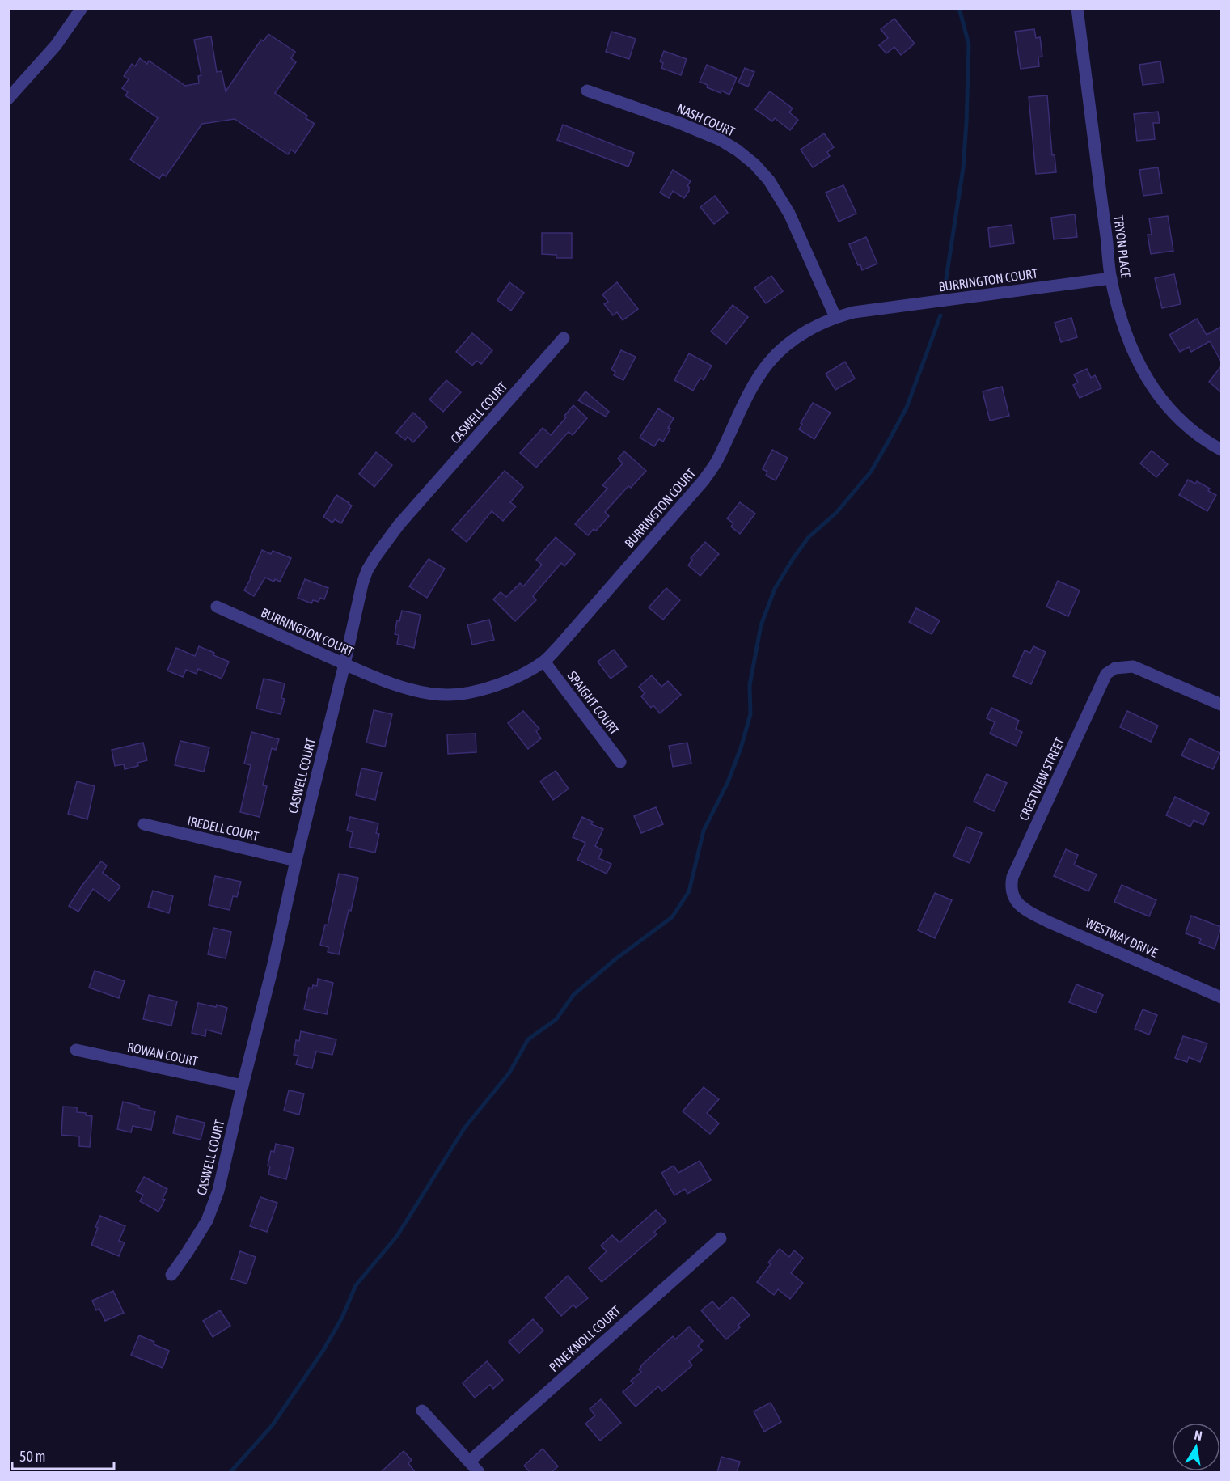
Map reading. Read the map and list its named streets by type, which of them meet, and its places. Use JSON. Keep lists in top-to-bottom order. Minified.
{"streets":{"street":["NASH COURT","TRYON PLACE","BURRINGTON COURT","CASWELL COURT","SPAIGHT COURT","CRESTVIEW STREET","IREDELL COURT","WESTWAY DRIVE","ROWAN COURT","PINE KNOLL COURT"]},"crossings":[["NASH COURT","BURRINGTON COURT"],["TRYON PLACE","BURRINGTON COURT"],["BURRINGTON COURT","CASWELL COURT"],["BURRINGTON COURT","SPAIGHT COURT"],["CASWELL COURT","IREDELL COURT"],["CASWELL COURT","ROWAN COURT"],["CRESTVIEW STREET","WESTWAY DRIVE"]],"scale_bar":"50 m","north":"top"}
